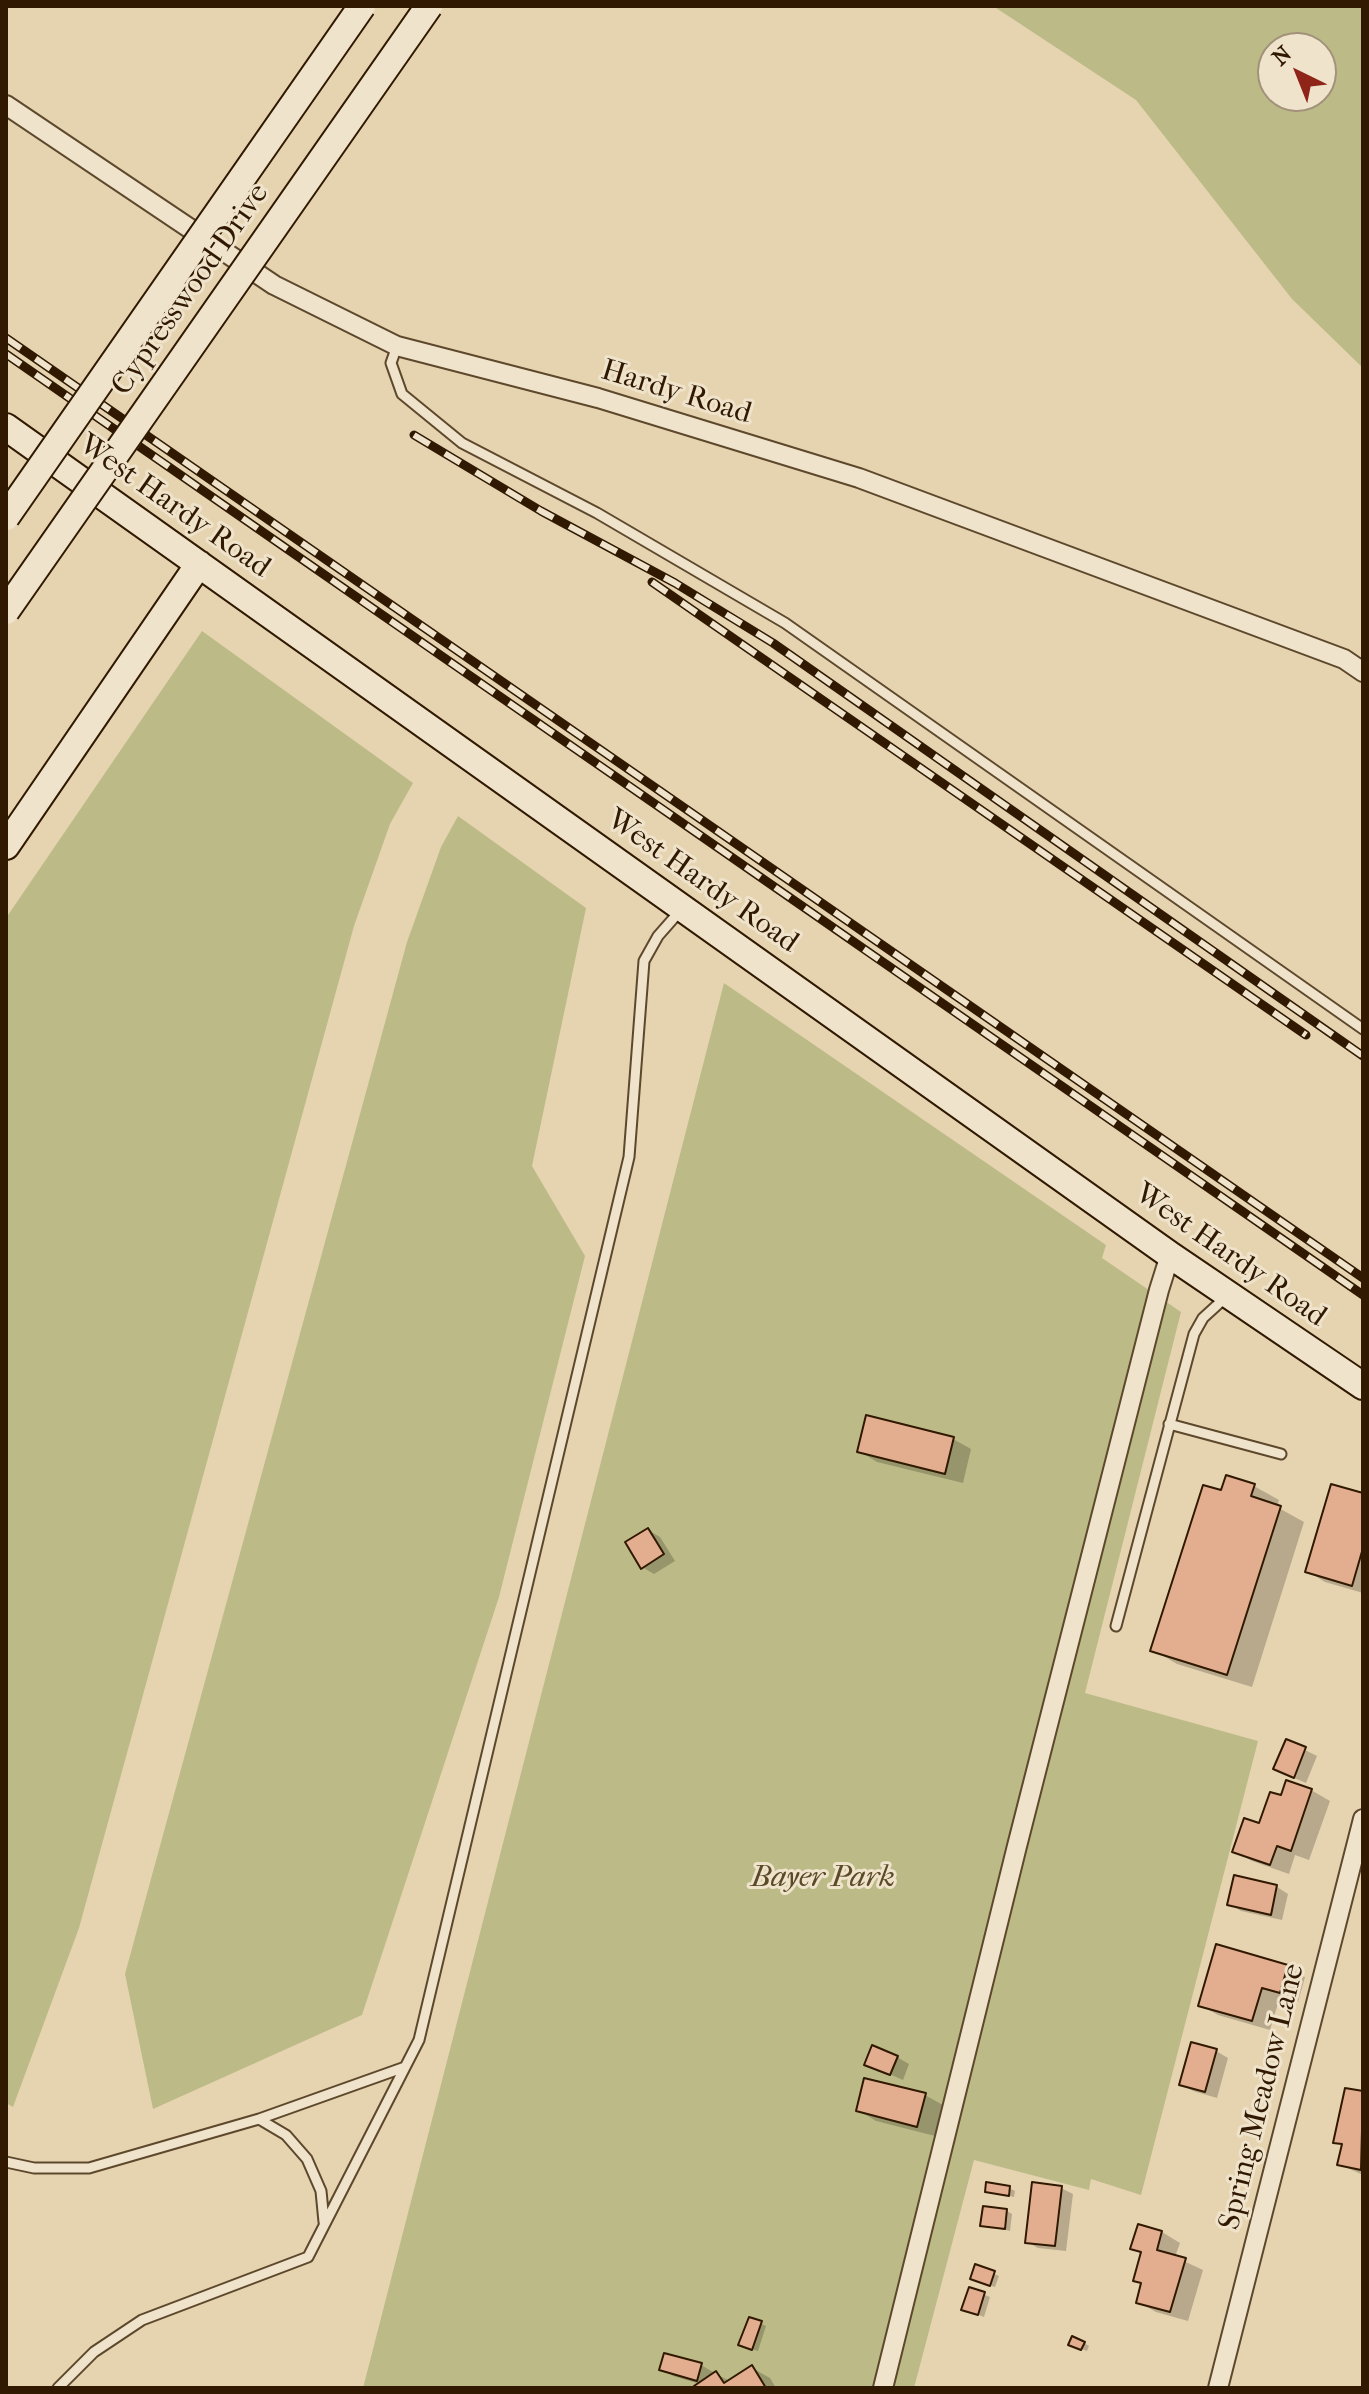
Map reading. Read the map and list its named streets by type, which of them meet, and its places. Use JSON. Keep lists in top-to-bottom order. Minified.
{"streets":{"main road":["Cypresswood Drive","West Hardy Road"],"street":["Hardy Road","Spring Meadow Lane"]},"parks":["Bayer Park"],"north":"top left"}
